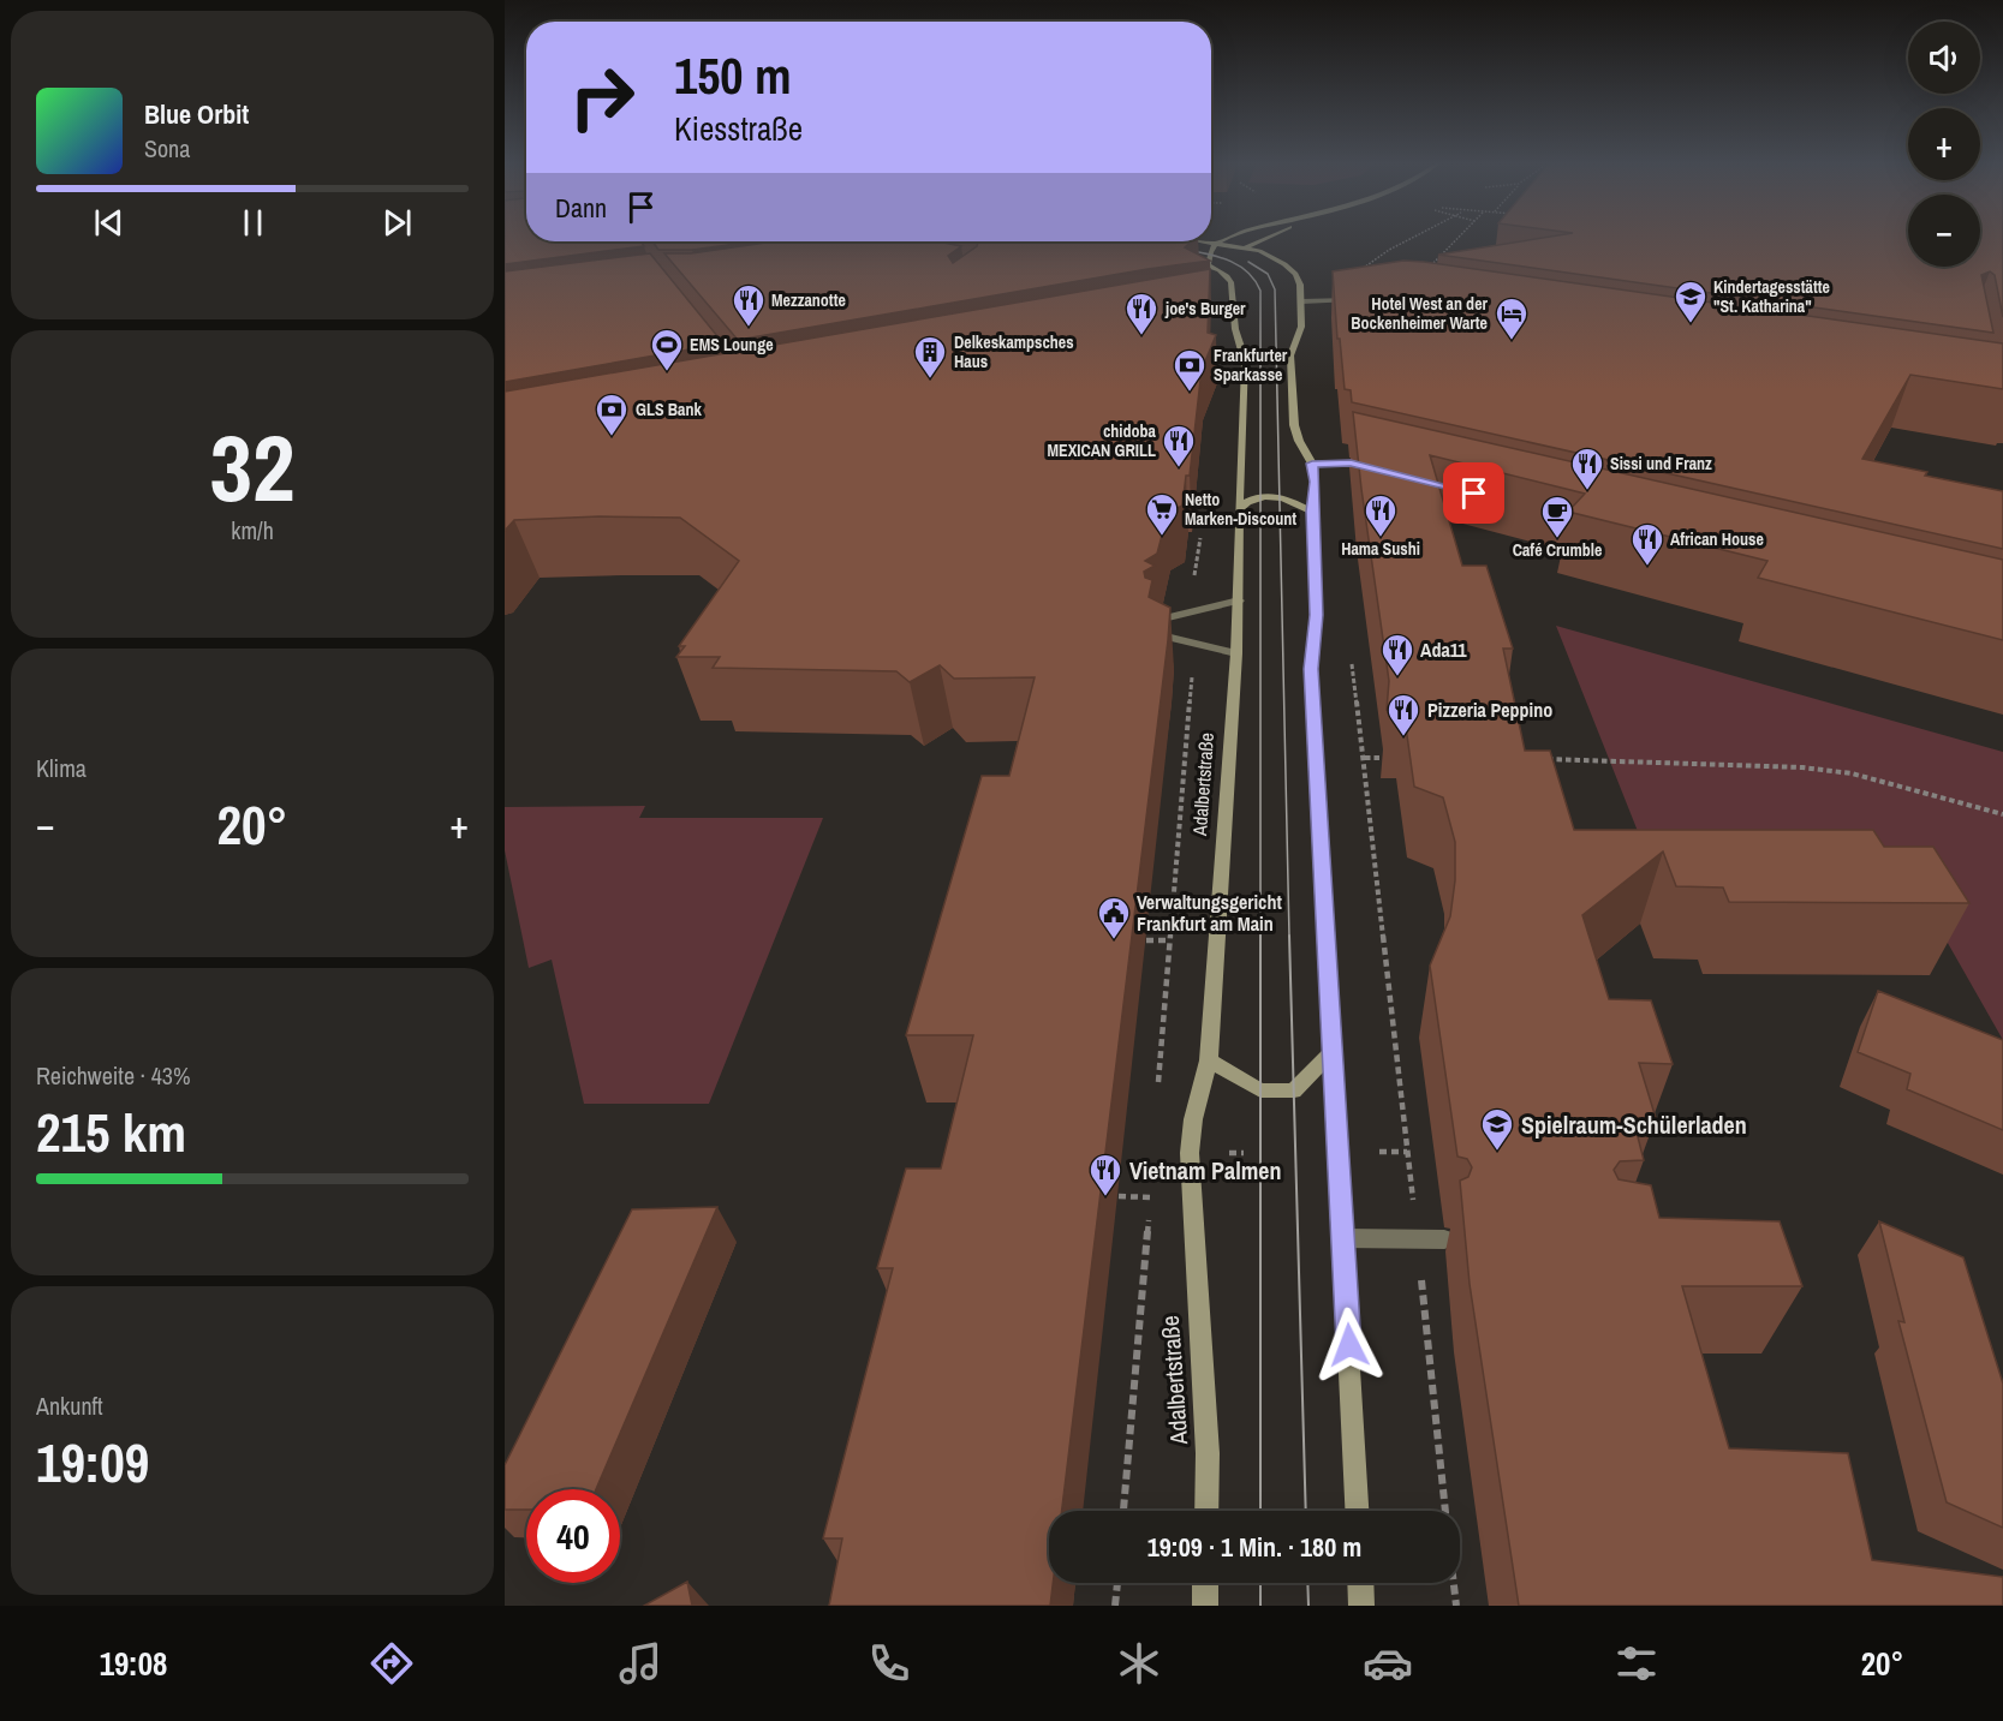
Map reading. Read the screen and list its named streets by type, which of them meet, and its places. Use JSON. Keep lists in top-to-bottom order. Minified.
{"streets":{"street":["Adalbertstraße"]},"places":{"school or university":["Kindertagesstätte \"St. Katharina\"","Spielraum-Schülerladen"],"restaurant":["Mezzanotte","joe's Burger","chidoba MEXICAN GRILL","Sissi und Franz","Hama Sushi","African House","Ada11","Pizzeria Peppino","Vietnam Palmen"],"hotel":["Hotel West an der Bockenheimer Warte"],"sports":["EMS Lounge"],"building":["Delkeskampsches Haus"],"bank":["Frankfurter Sparkasse","GLS Bank"],"supermarket":["Netto Marken-Discount"],"cafe":["Café Crumble"],"public building":["Verwaltungsgericht Frankfurt am Main"]},"page":{"map_buttons":["+","−"],"turn":["150 m","Kiesstraße"],"song":["Blue Orbit","Sona"],"then":"Dann","tile":[["32","km/h"],"Klima",["Reichweite · 43%","215 km"],["Ankunft","19:09"]],"heat":["−","20°","+"],"limit":"40","trip":"19:09 · 1 Min. · 180 m","tabs":["19:08","20°"]}}
